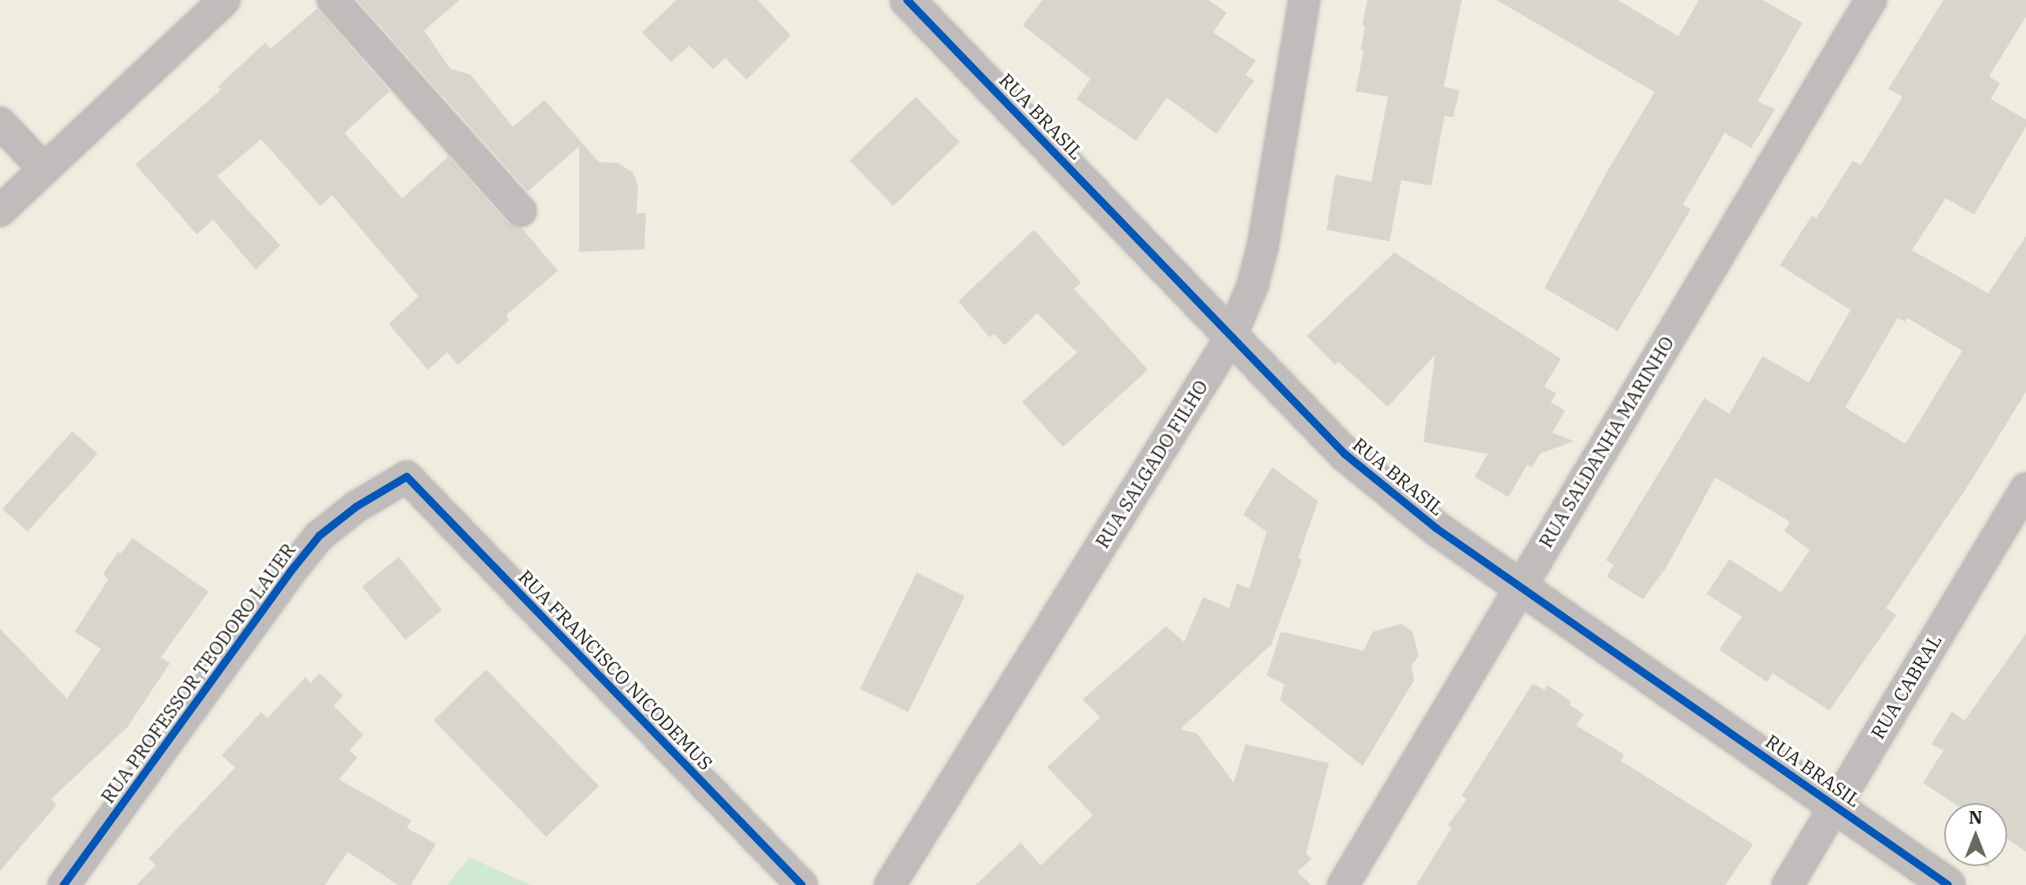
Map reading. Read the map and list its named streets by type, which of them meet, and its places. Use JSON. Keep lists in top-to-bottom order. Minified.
{"streets":{"street":["RUA BRASIL","RUA SALDANHA MARINHO","RUA SALGADO FILHO","RUA FRANCISCO NICODEMUS","RUA PROFESSOR TEODORO LAUER","RUA CABRAL"]},"crossings":[["RUA BRASIL","RUA SALDANHA MARINHO"],["RUA BRASIL","RUA SALGADO FILHO"],["RUA BRASIL","RUA CABRAL"],["RUA FRANCISCO NICODEMUS","RUA PROFESSOR TEODORO LAUER"]],"north":"top"}
